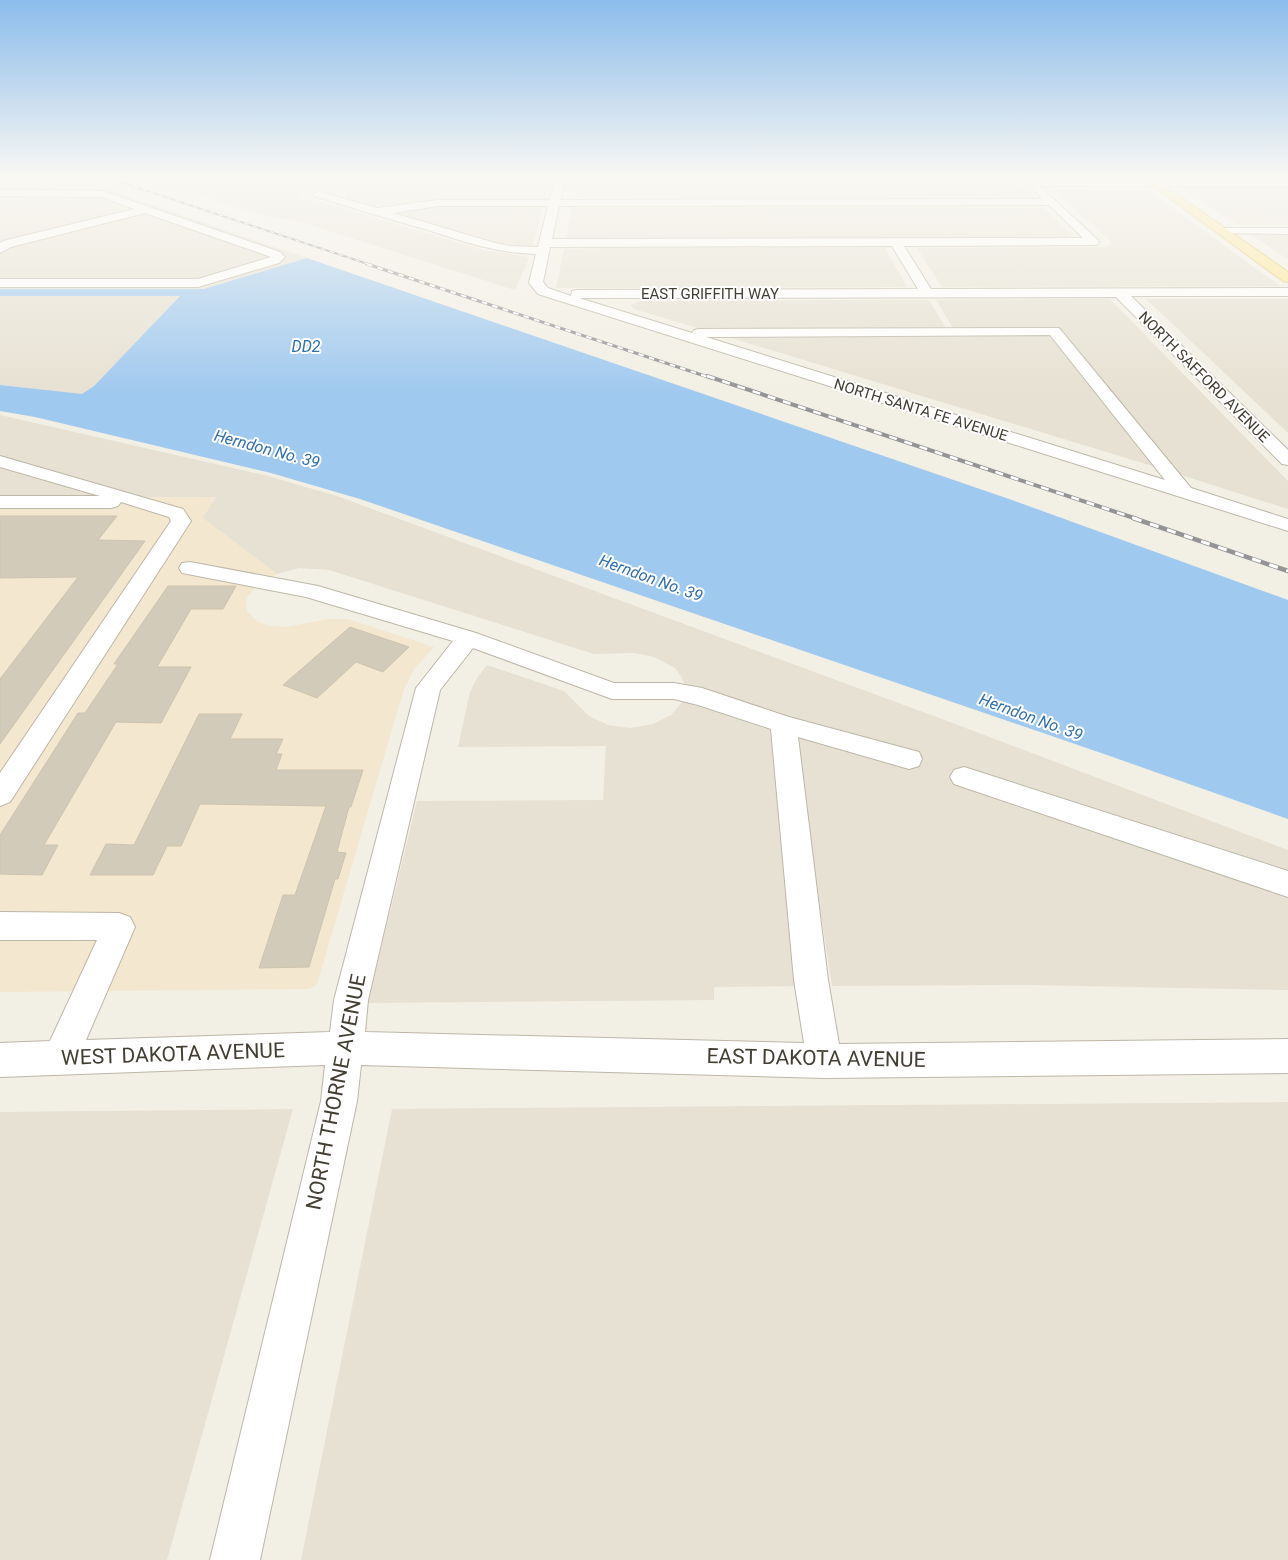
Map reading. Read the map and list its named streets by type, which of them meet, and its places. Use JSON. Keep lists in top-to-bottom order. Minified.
{"streets":{"street":["EAST GRIFFITH WAY","NORTH SAFFORD AVENUE","NORTH SANTA FE AVENUE","WEST DAKOTA AVENUE","EAST DAKOTA AVENUE","NORTH THORNE AVENUE"]},"crossings":[["EAST GRIFFITH WAY","NORTH SAFFORD AVENUE"],["EAST GRIFFITH WAY","NORTH SANTA FE AVENUE"],["WEST DAKOTA AVENUE","EAST DAKOTA AVENUE"],["WEST DAKOTA AVENUE","NORTH THORNE AVENUE"],["EAST DAKOTA AVENUE","NORTH THORNE AVENUE"]],"water":["DD2","Herndon No. 39"]}
